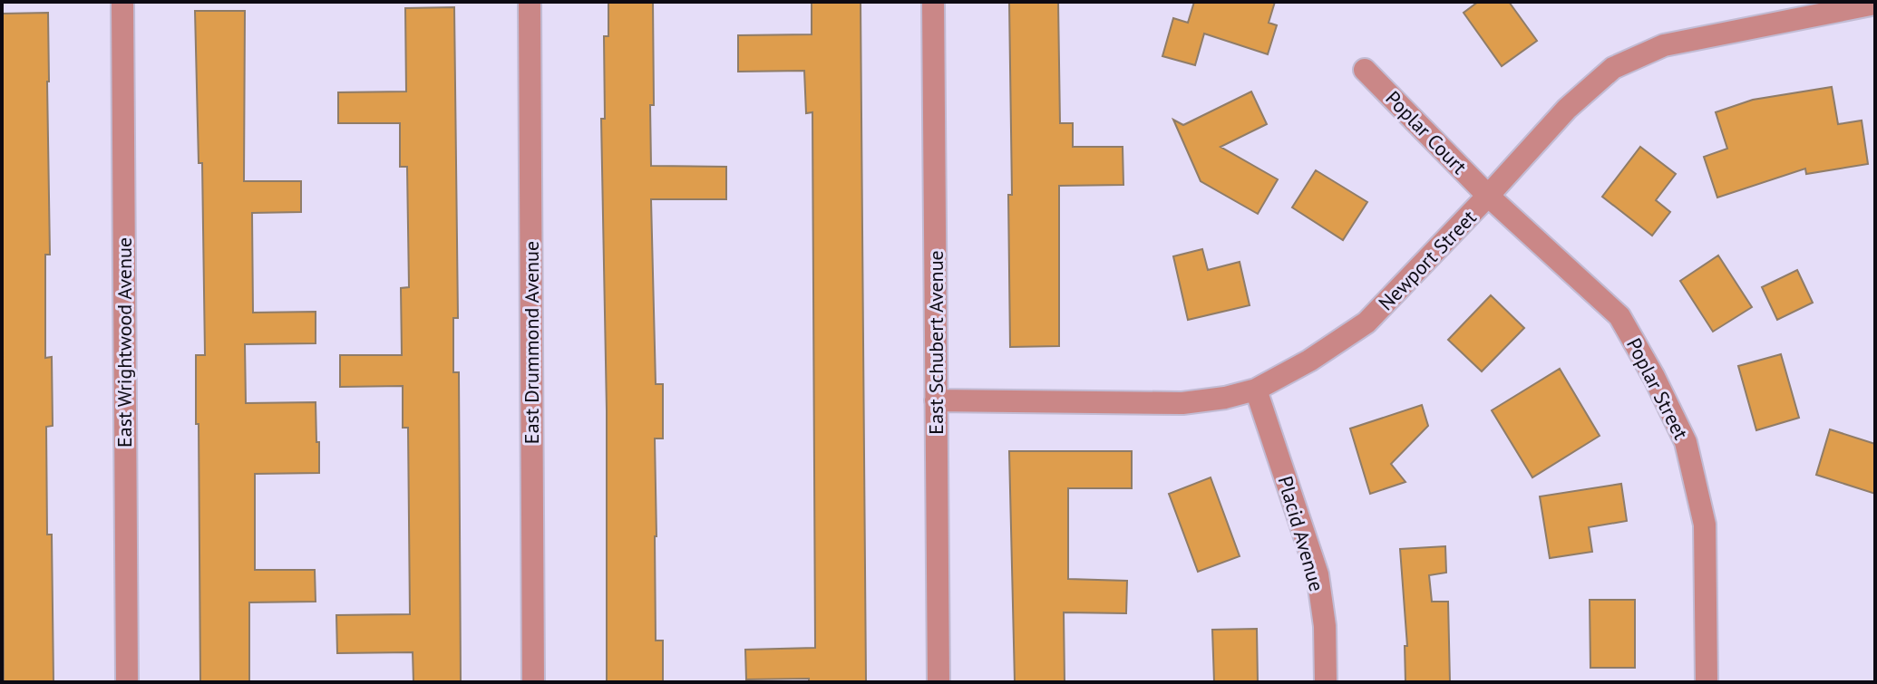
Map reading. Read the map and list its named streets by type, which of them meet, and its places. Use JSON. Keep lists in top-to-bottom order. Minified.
{"streets":{"street":["Poplar Court","Newport Street","East Wrightwood Avenue","East Drummond Avenue","East Schubert Avenue","Poplar Street","Placid Avenue"]},"crossings":[["Poplar Court","Newport Street"],["Poplar Court","Poplar Street"],["Newport Street","East Schubert Avenue"],["Newport Street","Poplar Street"],["Newport Street","Placid Avenue"]]}
